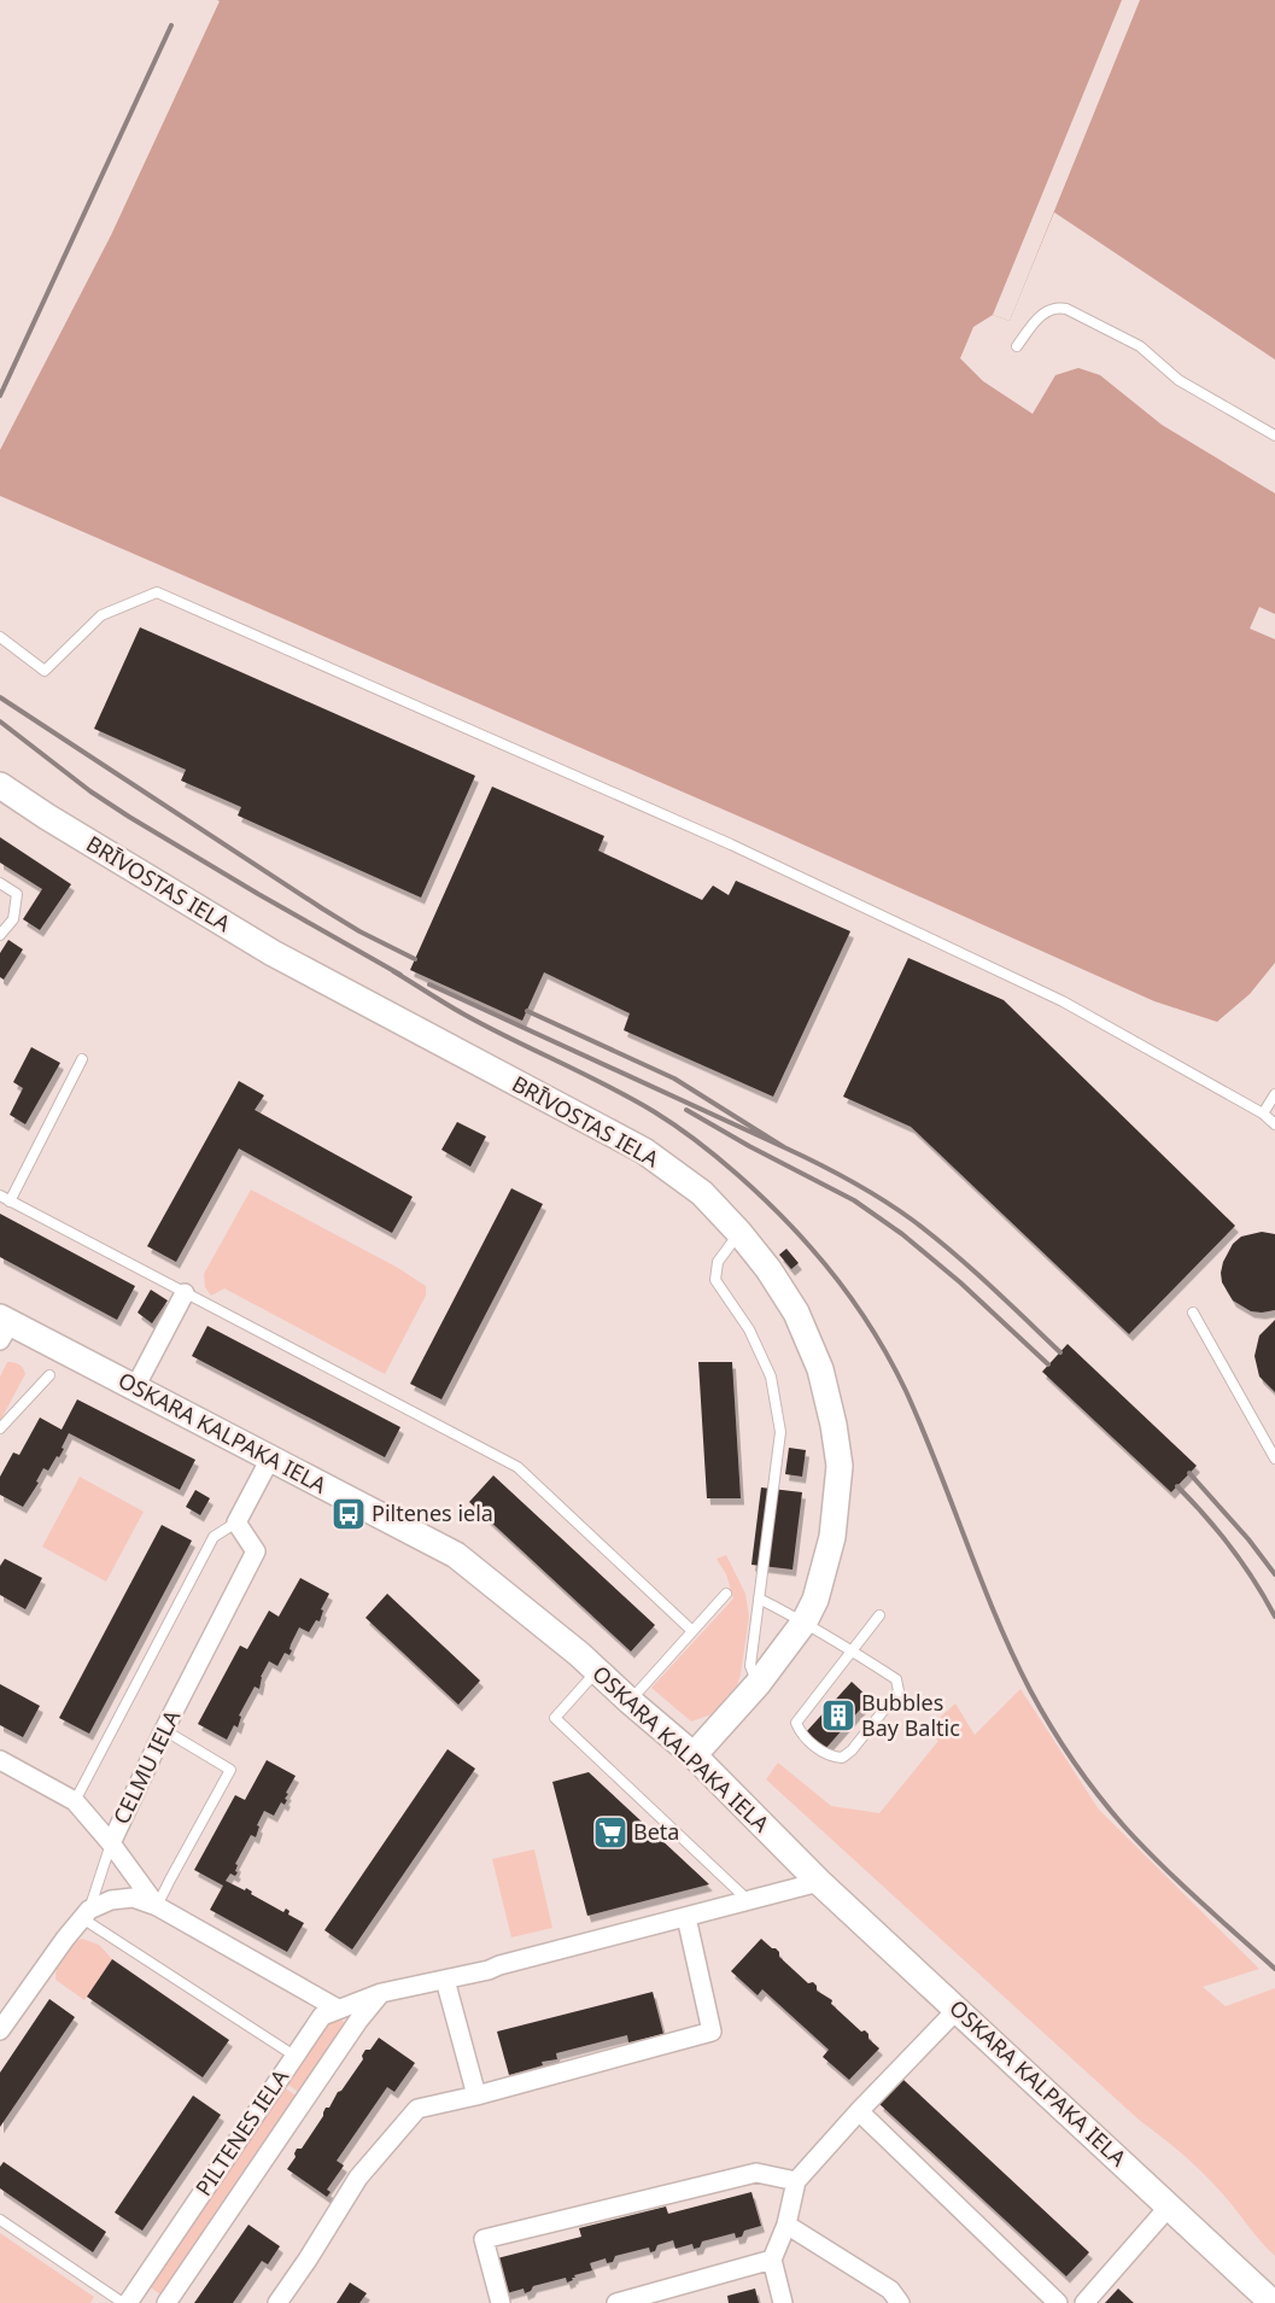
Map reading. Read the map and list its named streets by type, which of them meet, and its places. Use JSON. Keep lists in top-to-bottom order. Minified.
{"streets":{"main road":["BRĪVOSTAS IELA","OSKARA KALPAKA IELA"],"street":["CELMU IELA","PILTENES IELA"]},"crossings":[["BRĪVOSTAS IELA","OSKARA KALPAKA IELA"],["OSKARA KALPAKA IELA","PILTENES IELA"]],"places":{"bus stop":["Piltenes iela"],"building":["Bubbles Bay Baltic"],"supermarket":["Beta"]}}
